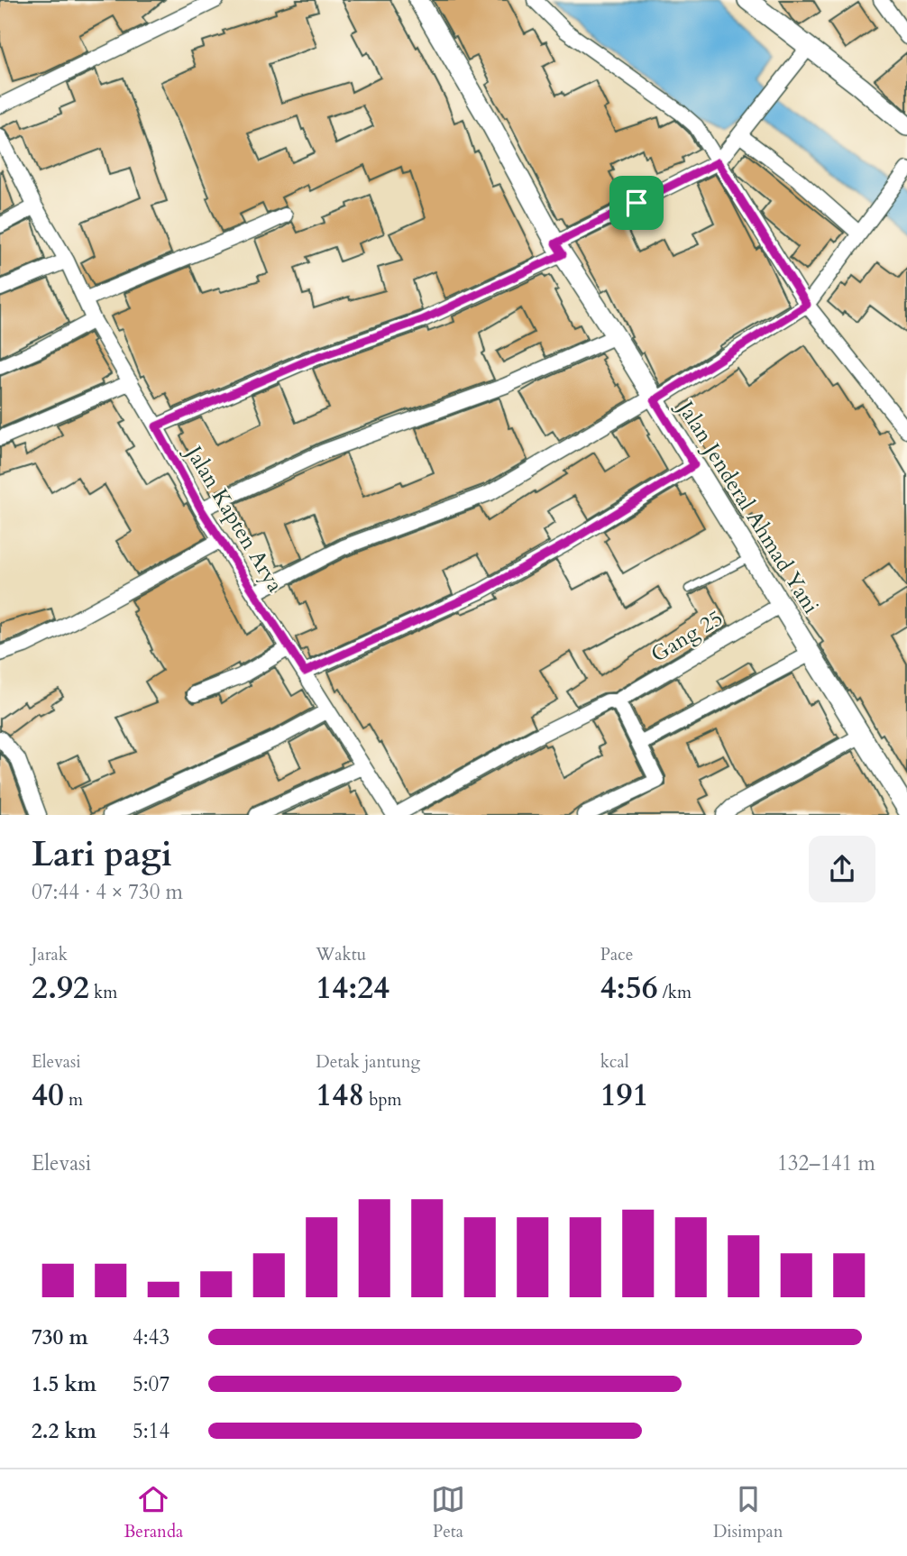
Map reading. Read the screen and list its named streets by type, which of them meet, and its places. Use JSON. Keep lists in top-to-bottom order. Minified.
{"streets":{"main road":["Jalan Jenderal Ahmad Yani"],"street":["Jalan Kapten Arya","Gang 25"]},"crossings":[["Jalan Jenderal Ahmad Yani","Gang 25"],["Jalan Kapten Arya","Gang 25"]],"page":{"heading":["Lari pagi","07:44 · 4 × 730 m"],"stats":[["Jarak","2.92 km"],["Waktu","14:24"],["Pace","4:56 /km"],["Elevasi","40 m"],["Detak jantung","148 bpm"],["kcal","191"]],"chart":["Elevasi","132–141 m"],"list":[{"name":"730 m","note":"4:43"},{"name":"1.5 km","note":"5:07"},{"name":"2.2 km","note":"5:14"}],"tabs":["Beranda","Peta","Disimpan"]}}
